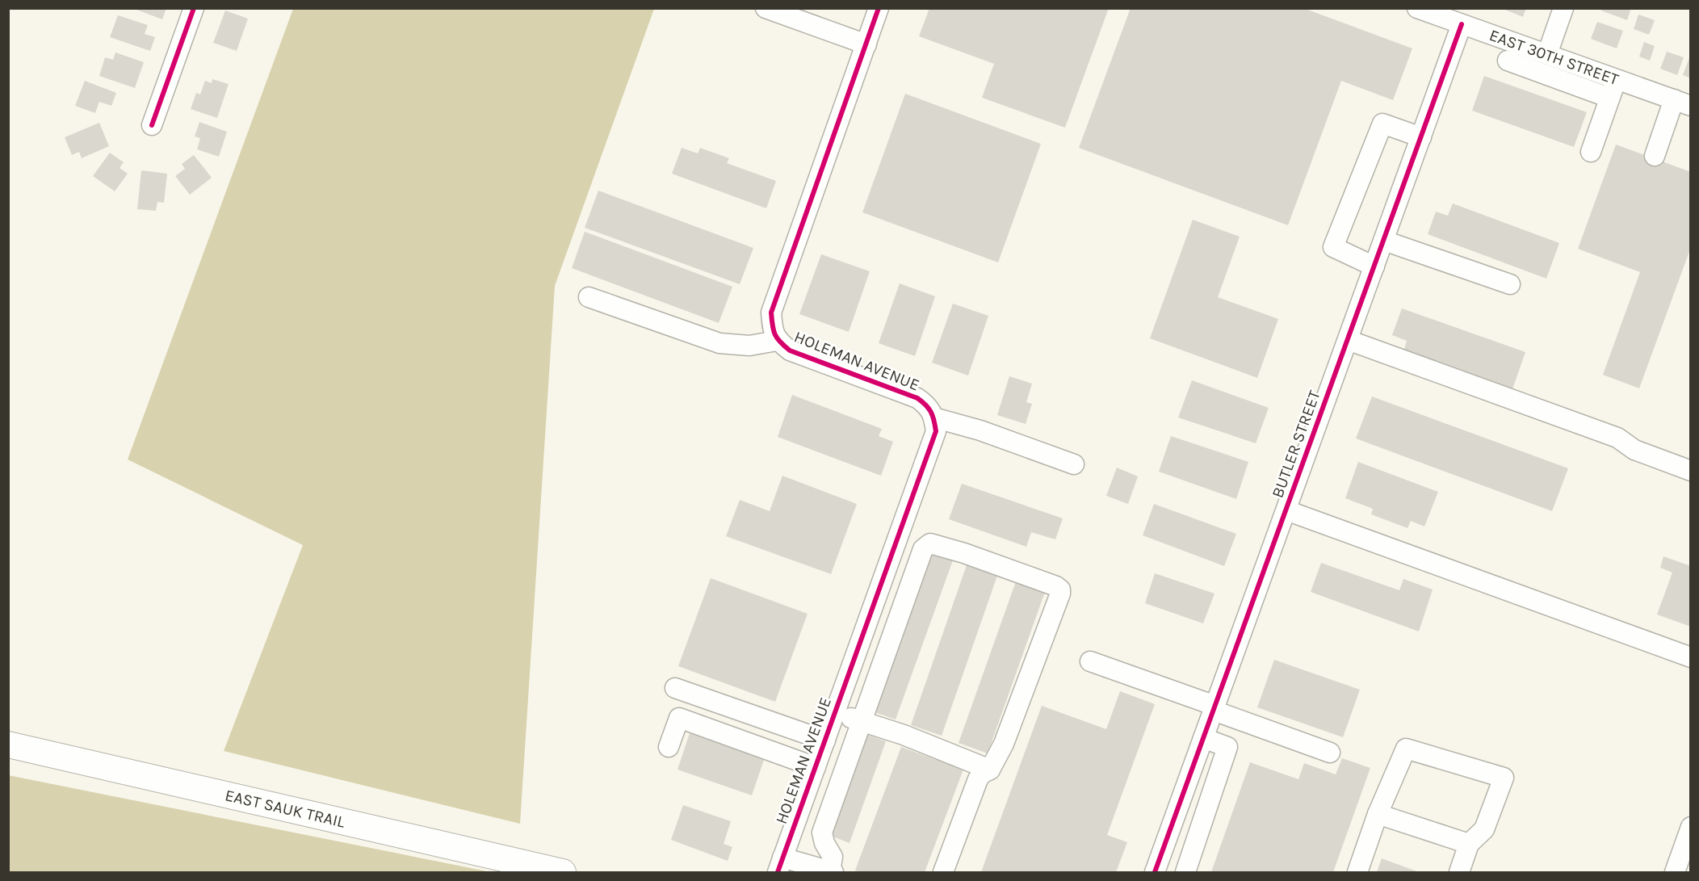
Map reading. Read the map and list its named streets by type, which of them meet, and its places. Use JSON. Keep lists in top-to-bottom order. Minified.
{"streets":{"main road":["EAST SAUK TRAIL"],"street":["EAST 30TH STREET","HOLEMAN AVENUE","BUTLER STREET"]},"crossings":[["EAST 30TH STREET","BUTLER STREET"]]}
